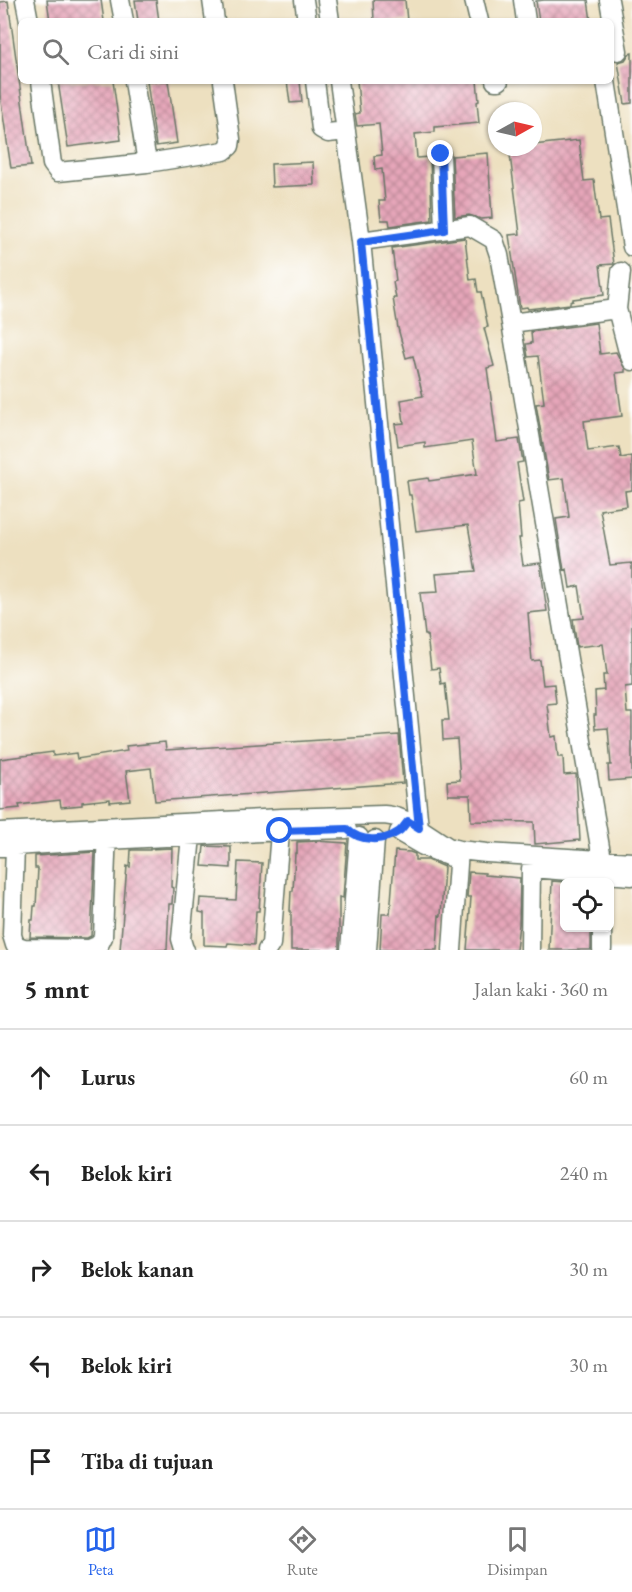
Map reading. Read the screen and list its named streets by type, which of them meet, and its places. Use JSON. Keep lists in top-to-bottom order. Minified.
{"north":"right","page":{"search":"Cari di sini","heading":["5 mnt","Jalan kaki · 360 m"],"list":[["Lurus","60 m"],["Belok kiri","240 m"],["Belok kanan","30 m"],["Belok kiri","30 m"],"Tiba di tujuan"],"nav":["Peta","Rute","Disimpan"]}}
